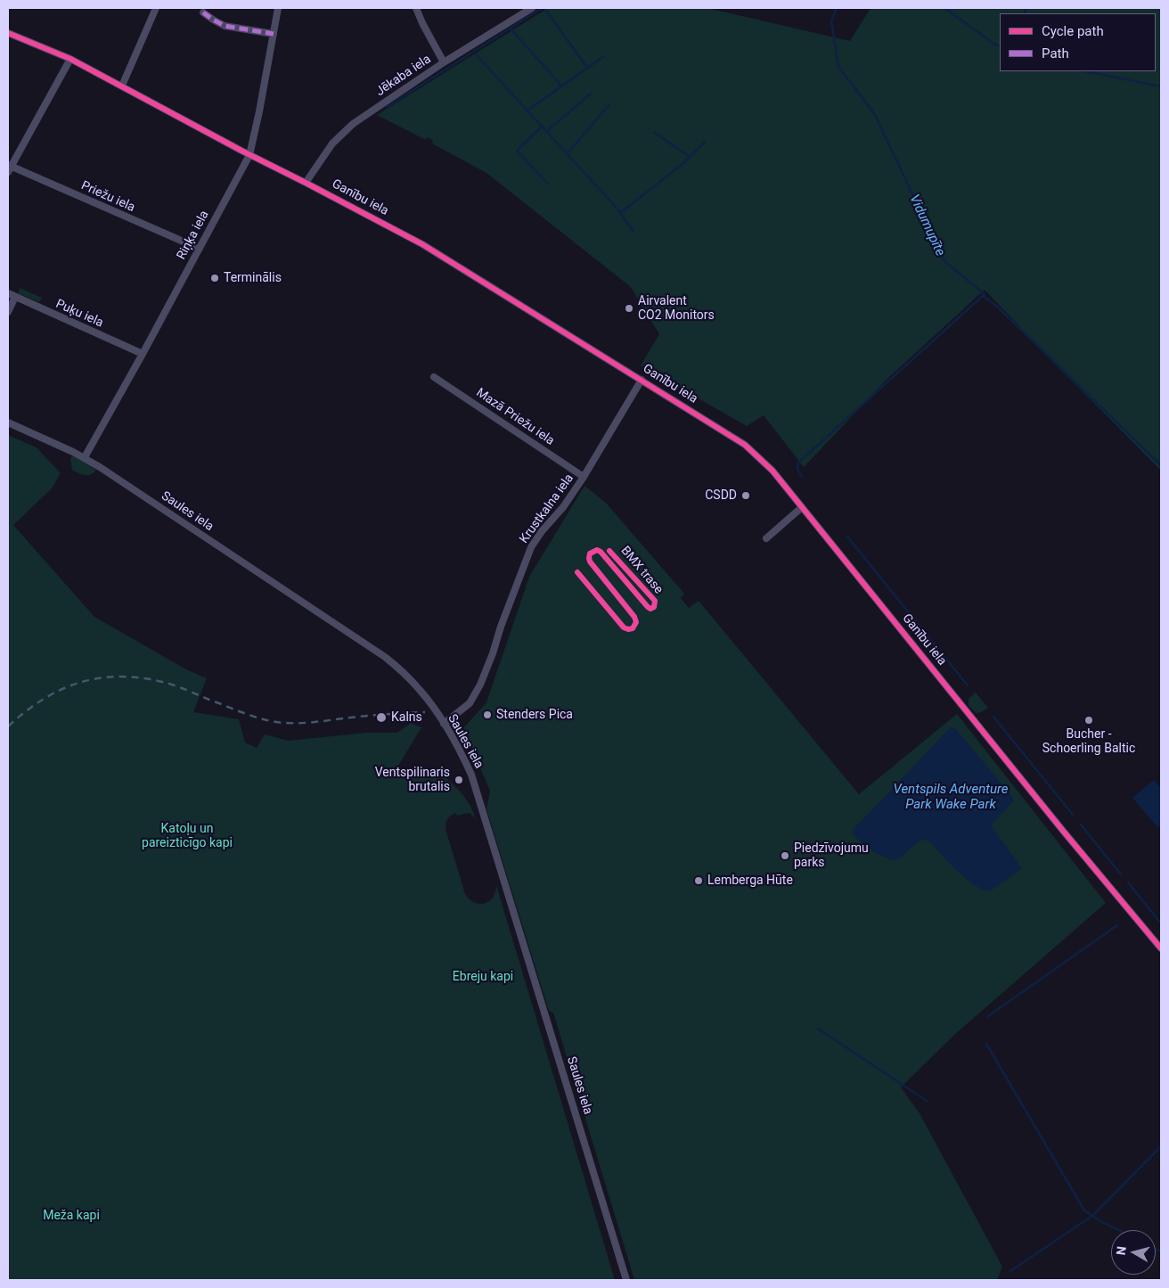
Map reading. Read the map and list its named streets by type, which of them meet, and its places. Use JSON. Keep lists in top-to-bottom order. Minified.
{"streets":{"street":["Jēkaba iela","Priežu iela","Ganību iela","Riņķa iela","Puķu iela","Mazā Priežu iela","Krustkalna iela","Saules iela"],"cycle path":["BMX trase"]},"crossings":[["Jēkaba iela","Ganību iela"],["Priežu iela","Riņķa iela"],["Ganību iela","Riņķa iela"],["Ganību iela","Krustkalna iela"],["Riņķa iela","Puķu iela"],["Riņķa iela","Saules iela"],["Mazā Priežu iela","Krustkalna iela"],["Krustkalna iela","Saules iela"]],"water":["Vidumupīte","Ventspils Adventure Park Wake Park"],"parks":["Katoļu un pareizticīgo kapi","Ebreju kapi","Meža kapi"],"places":["Terminālis","Airvalent CO2 Monitors","CSDD","Stenders Pica","Kalns","Bucher - Schoerling Baltic","Ventspilinaris brutalis","Piedzīvojumu parks","Lemberga Hūte"],"legend":["Cycle path","Path"],"north":"left"}
